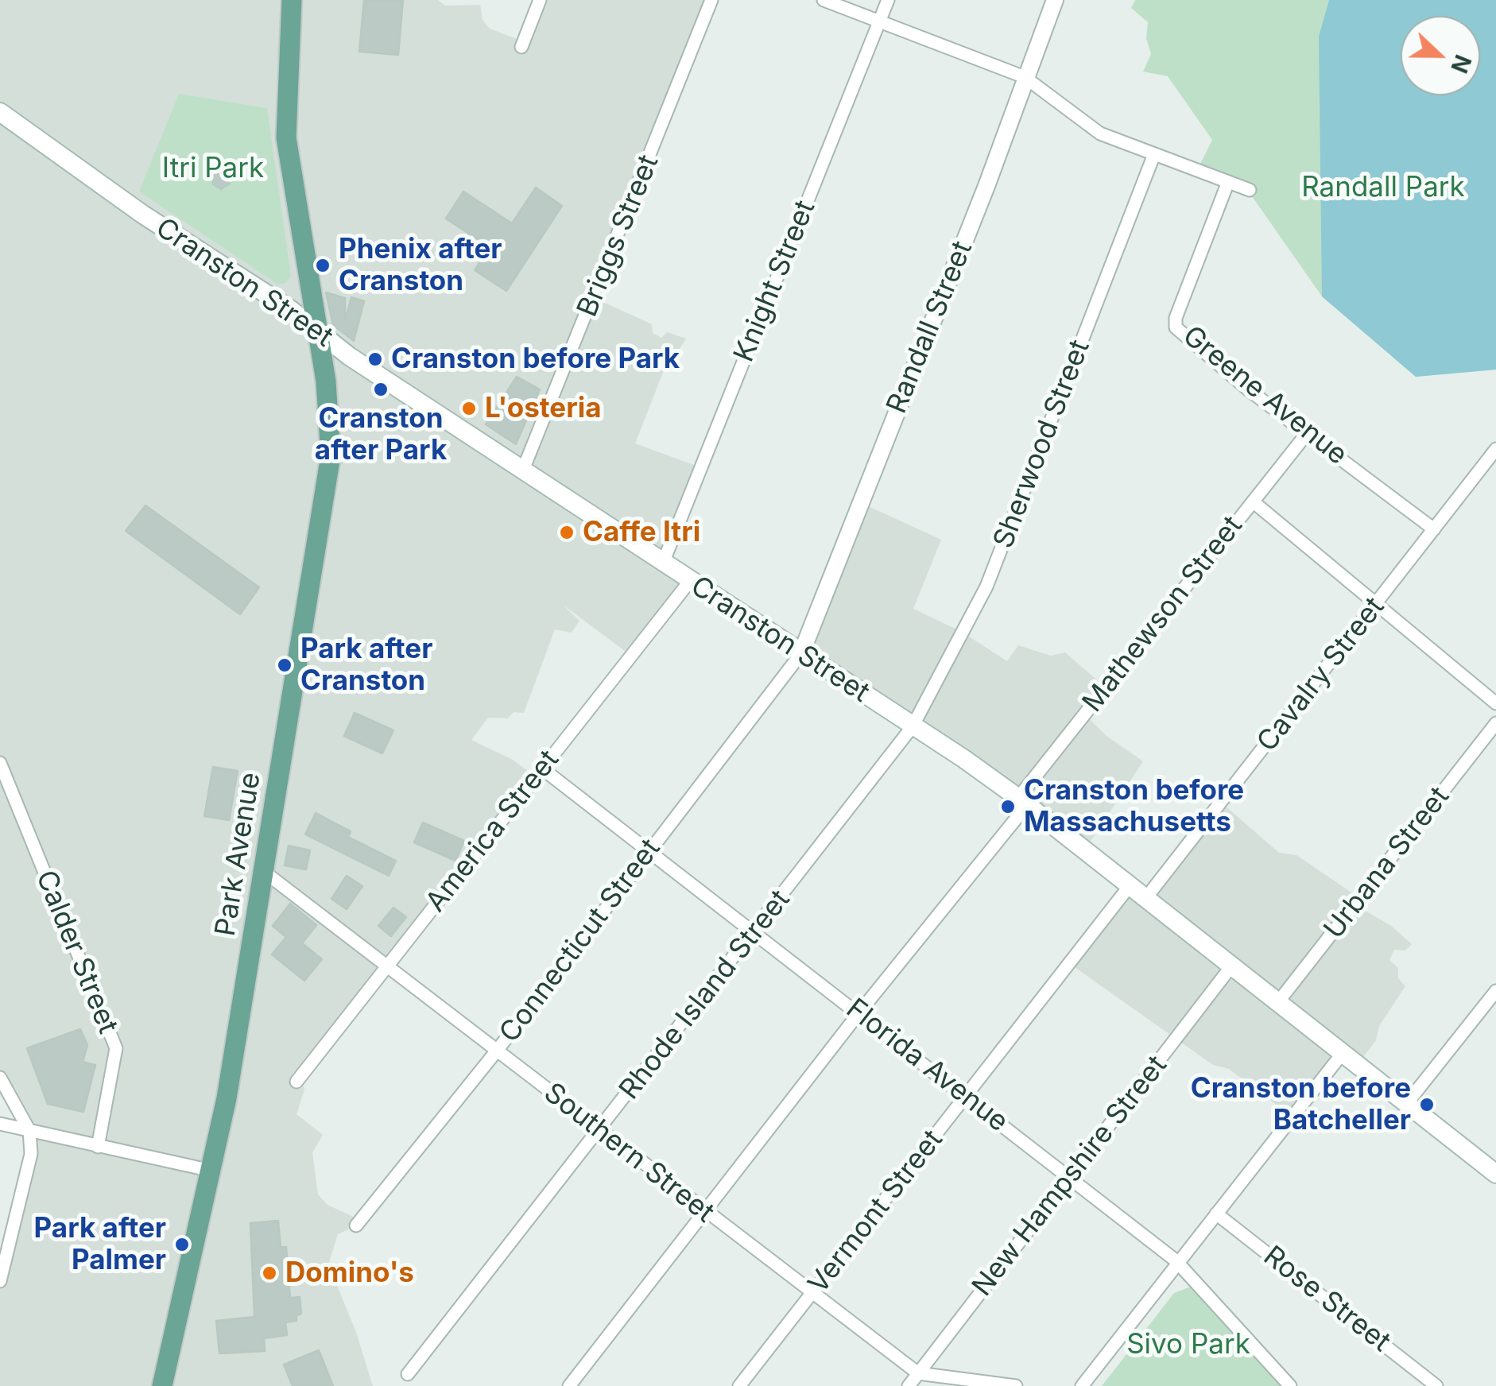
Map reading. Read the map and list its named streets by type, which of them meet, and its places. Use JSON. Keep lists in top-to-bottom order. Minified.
{"streets":{"main road":["Cranston Street","Park Avenue"],"street":["Briggs Street","Knight Street","Randall Street","Greene Avenue","Sherwood Street","Mathewson Street","Cavalry Street","America Street","Urbana Street","Connecticut Street","Calder Street","Rhode Island Street","Florida Avenue","Southern Street","New Hampshire Street","Vermont Street","Rose Street"]},"crossings":[["Briggs Street","Cranston Street"],["Knight Street","Cranston Street"],["Cranston Street","Randall Street"],["Cranston Street","Sherwood Street"],["Cranston Street","Mathewson Street"],["Cranston Street","Cavalry Street"],["Cranston Street","America Street"],["Cranston Street","Park Avenue"],["Cranston Street","Urbana Street"],["Cranston Street","Connecticut Street"],["Cranston Street","Rhode Island Street"],["Cranston Street","New Hampshire Street"],["Cranston Street","Vermont Street"],["Randall Street","Connecticut Street"],["Greene Avenue","Mathewson Street"],["Greene Avenue","Cavalry Street"],["Sherwood Street","Rhode Island Street"],["Mathewson Street","Florida Avenue"],["Mathewson Street","Southern Street"],["America Street","Florida Avenue"],["America Street","Southern Street"],["Park Avenue","Southern Street"],["Connecticut Street","Florida Avenue"],["Connecticut Street","Southern Street"],["Rhode Island Street","Florida Avenue"],["Rhode Island Street","Southern Street"],["Florida Avenue","New Hampshire Street"],["Florida Avenue","Vermont Street"],["Southern Street","New Hampshire Street"],["Southern Street","Vermont Street"]],"parks":["Itri Park","Randall Park","Sivo Park"],"places":["Phenix after Cranston","Cranston before Park","Cranston after Park","L'osteria","Caffe Itri","Park after Cranston","Cranston before Massachusetts","Cranston before Batcheller","Park after Palmer","Domino's"],"north":"right"}
